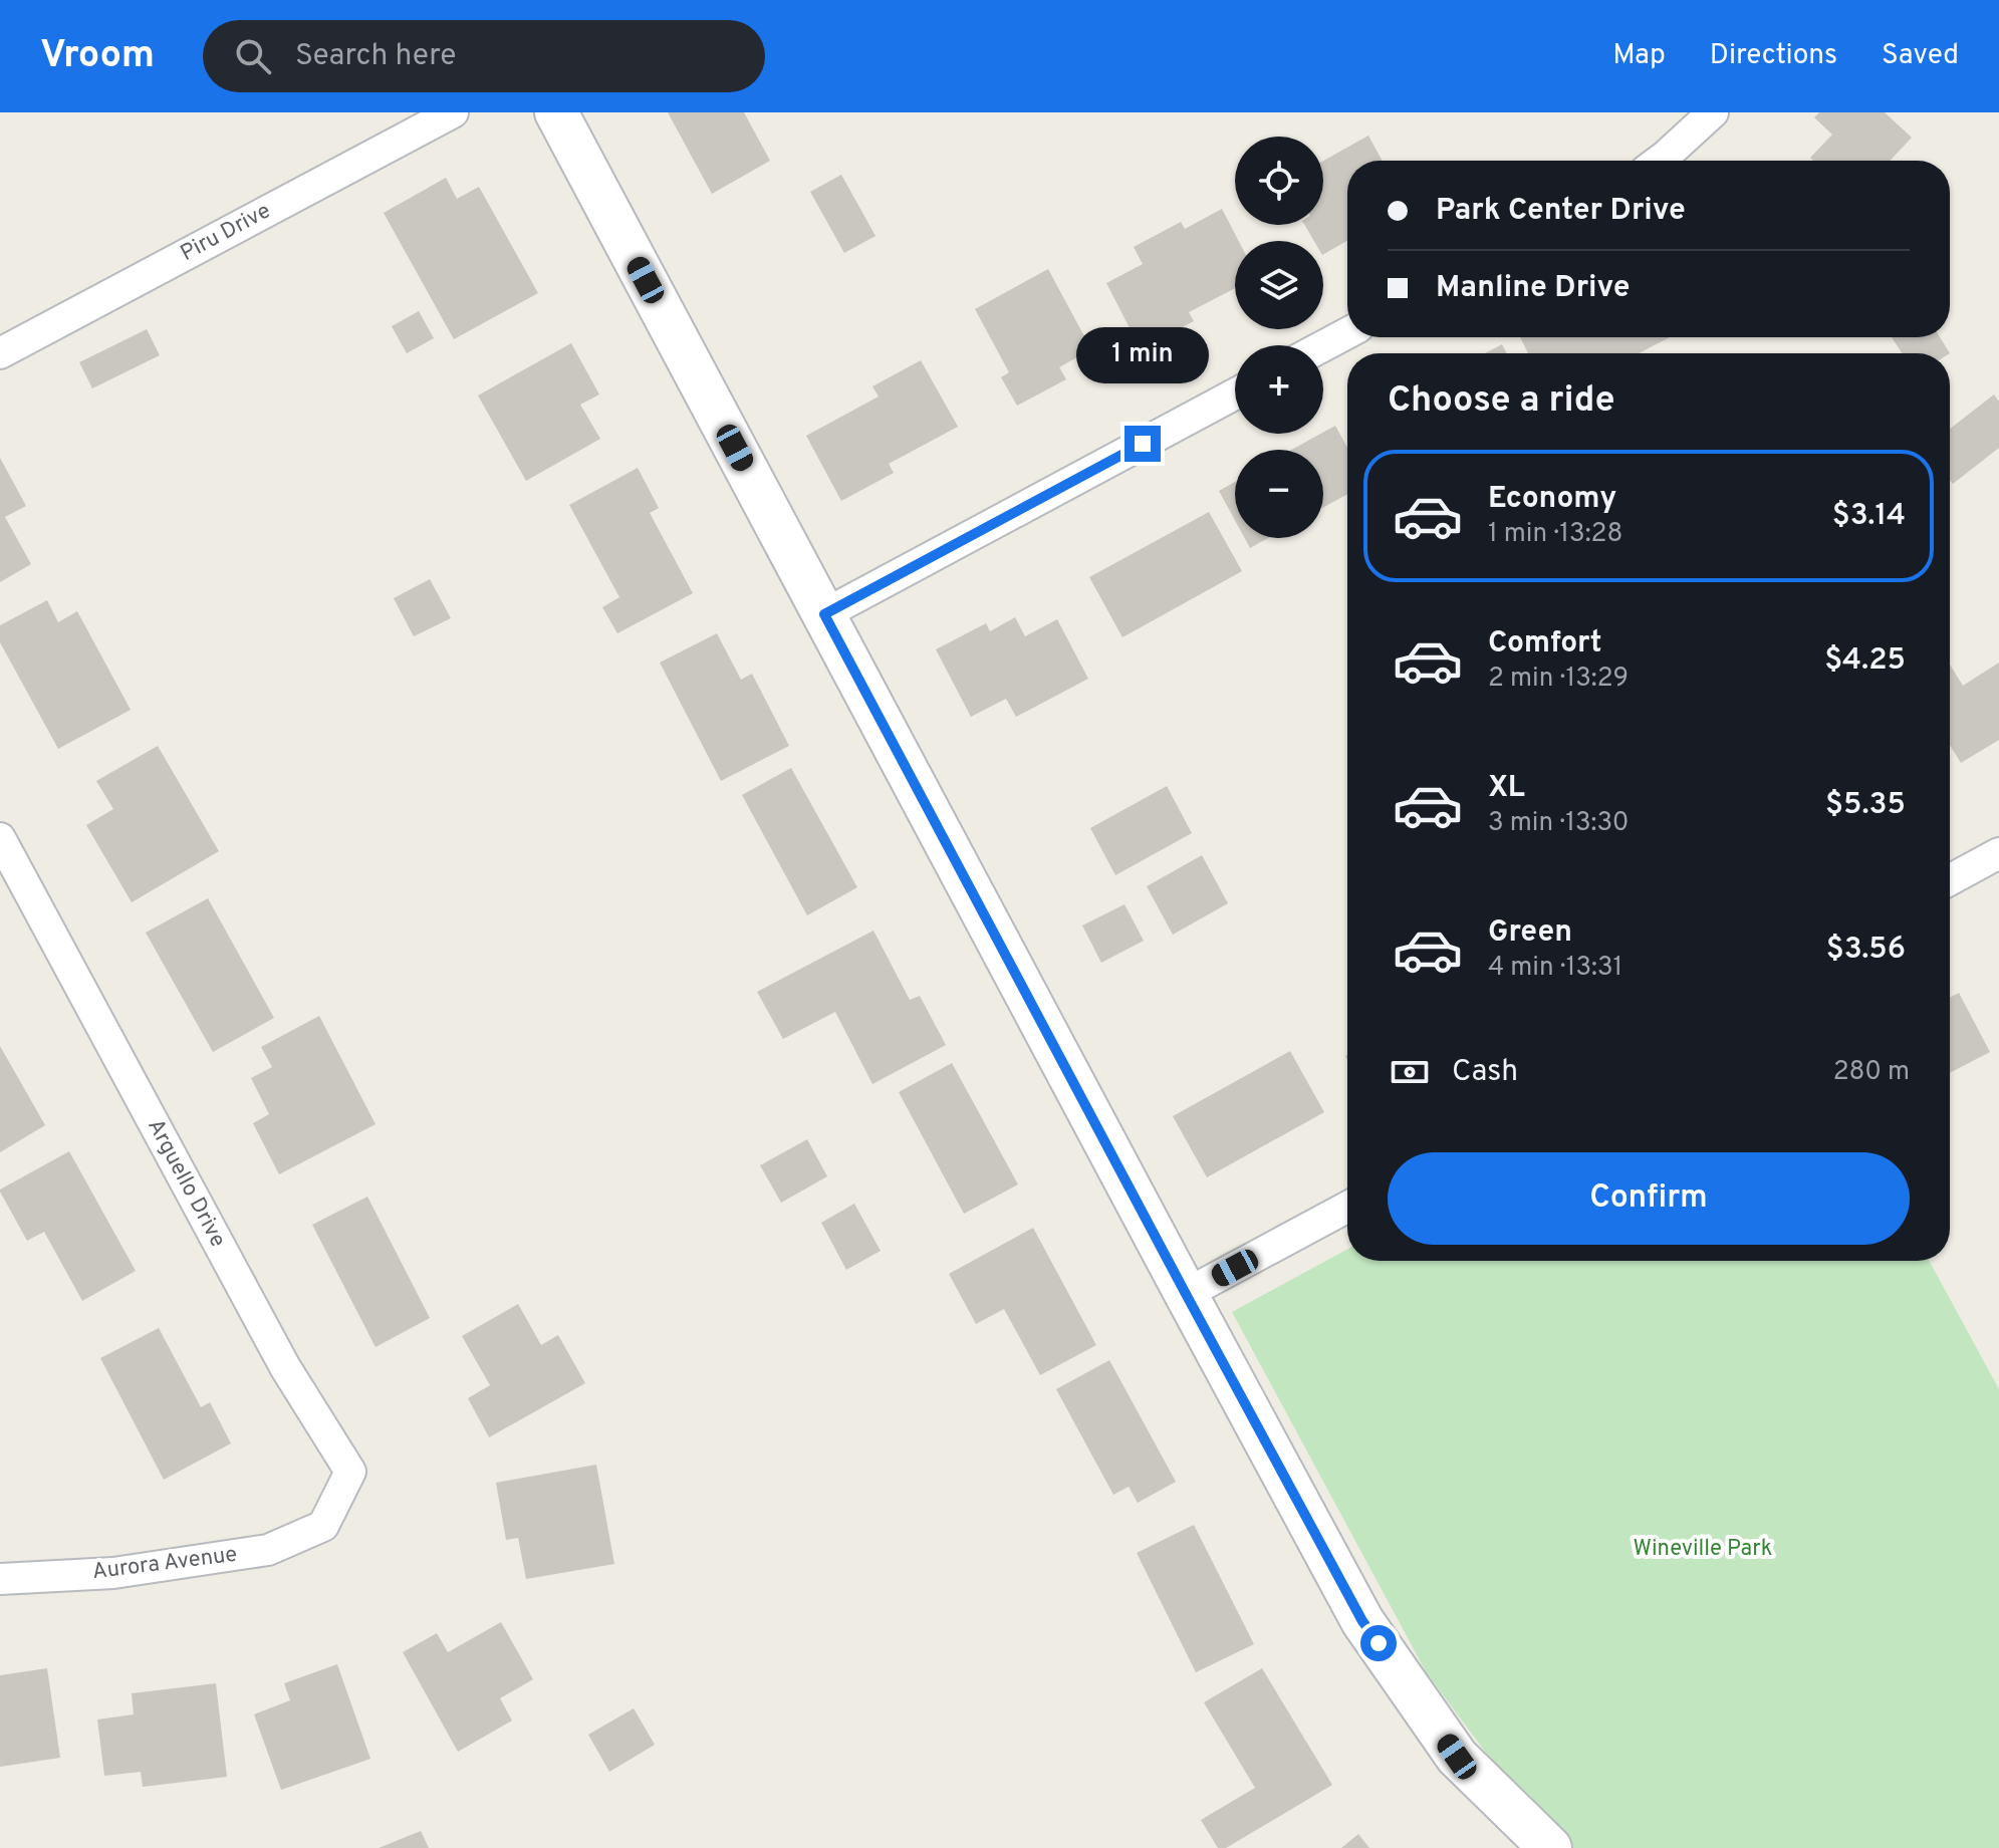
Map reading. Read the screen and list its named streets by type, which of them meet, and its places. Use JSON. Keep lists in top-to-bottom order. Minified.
{"streets":{"street":["Piru Drive","Arguello Drive","Aurora Avenue"]},"crossings":[["Arguello Drive","Aurora Avenue"]],"parks":["Wineville Park"],"page":{"header":"Vroom","search":"Search here","nav":["Map","Directions","Saved"],"map_buttons":["+","−"],"banner":["Park Center Drive","Manline Drive"],"bubble":"1 min","heading":"Choose a ride","list":[{"name":"Economy","note":"1 min · 13:28","value":"$3.14"},{"name":"Comfort","note":"2 min · 13:29","value":"$4.25"},{"name":"XL","note":"3 min · 13:30","value":"$5.35"},{"name":"Green","note":"4 min · 13:31","value":"$3.56"}],"pay":["Cash","280 m"],"buttons":"Confirm"}}
